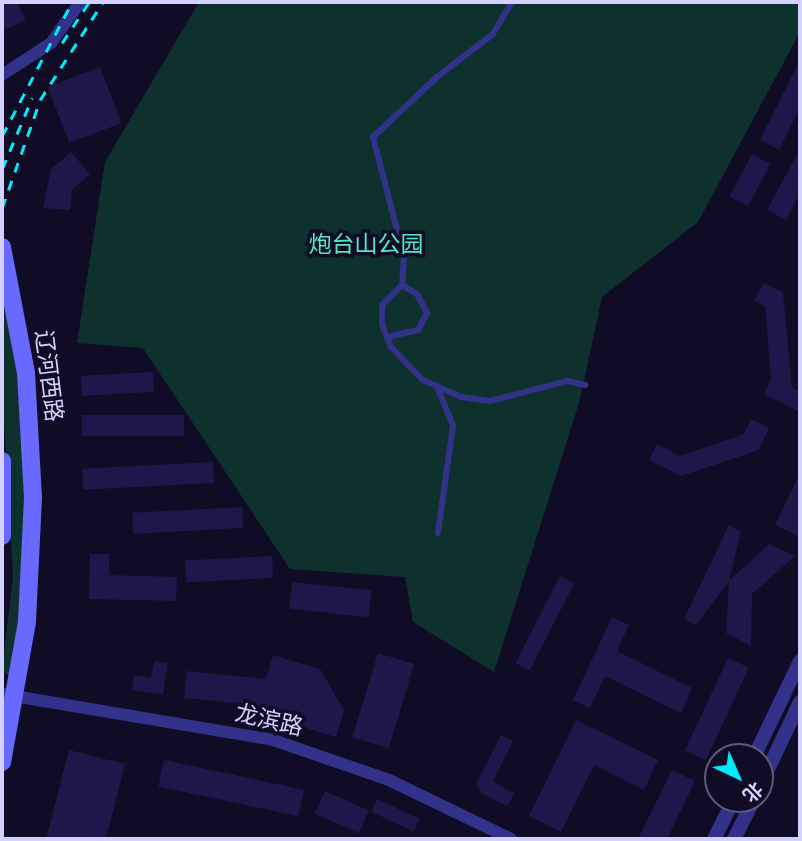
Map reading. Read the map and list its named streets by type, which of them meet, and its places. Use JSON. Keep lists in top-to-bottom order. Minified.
{"streets":{"main road":["辽河西路"],"street":["龙滨路"]},"crossings":[["辽河西路","龙滨路"]],"parks":["炮台山公园"],"north":"bottom right"}
